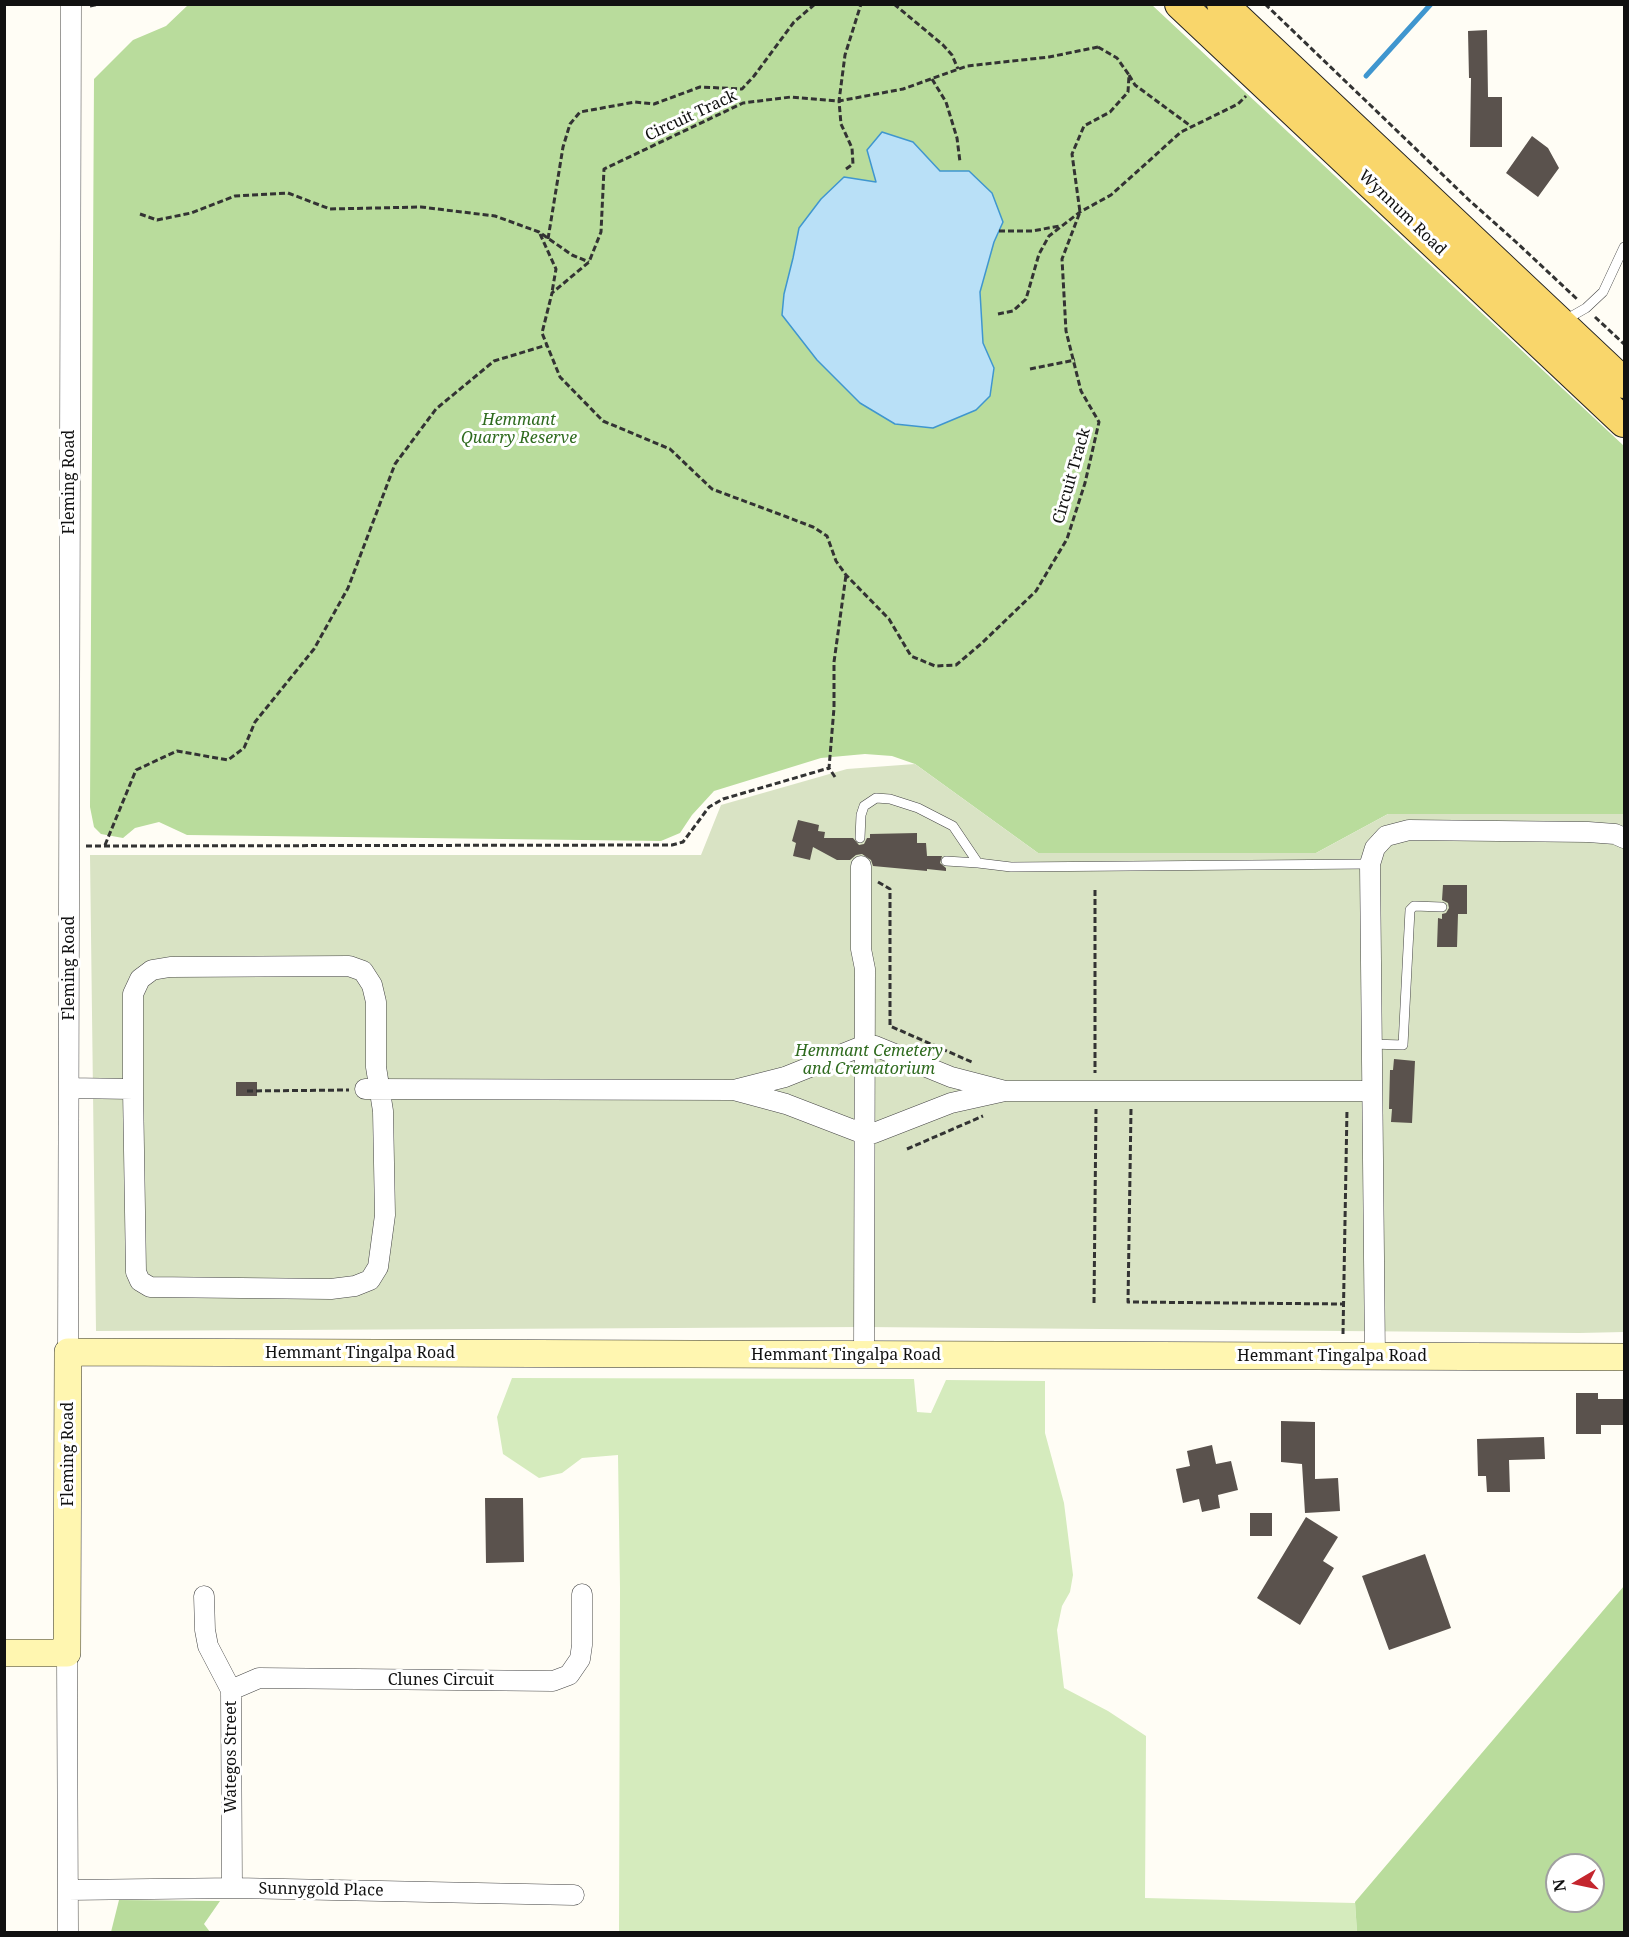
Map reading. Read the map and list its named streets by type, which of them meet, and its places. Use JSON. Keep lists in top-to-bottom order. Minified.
{"streets":{"main road":["Wynnum Road"],"street":["Fleming Road","Hemmant Tingalpa Road","Clunes Circuit","Wategos Street","Sunnygold Place"],"path":["Circuit Track"]},"crossings":[["Fleming Road","Hemmant Tingalpa Road"],["Fleming Road","Sunnygold Place"],["Clunes Circuit","Wategos Street"],["Wategos Street","Sunnygold Place"]],"parks":["Hemmant Quarry Reserve","Hemmant Cemetery and Crematorium"],"north":"left"}
